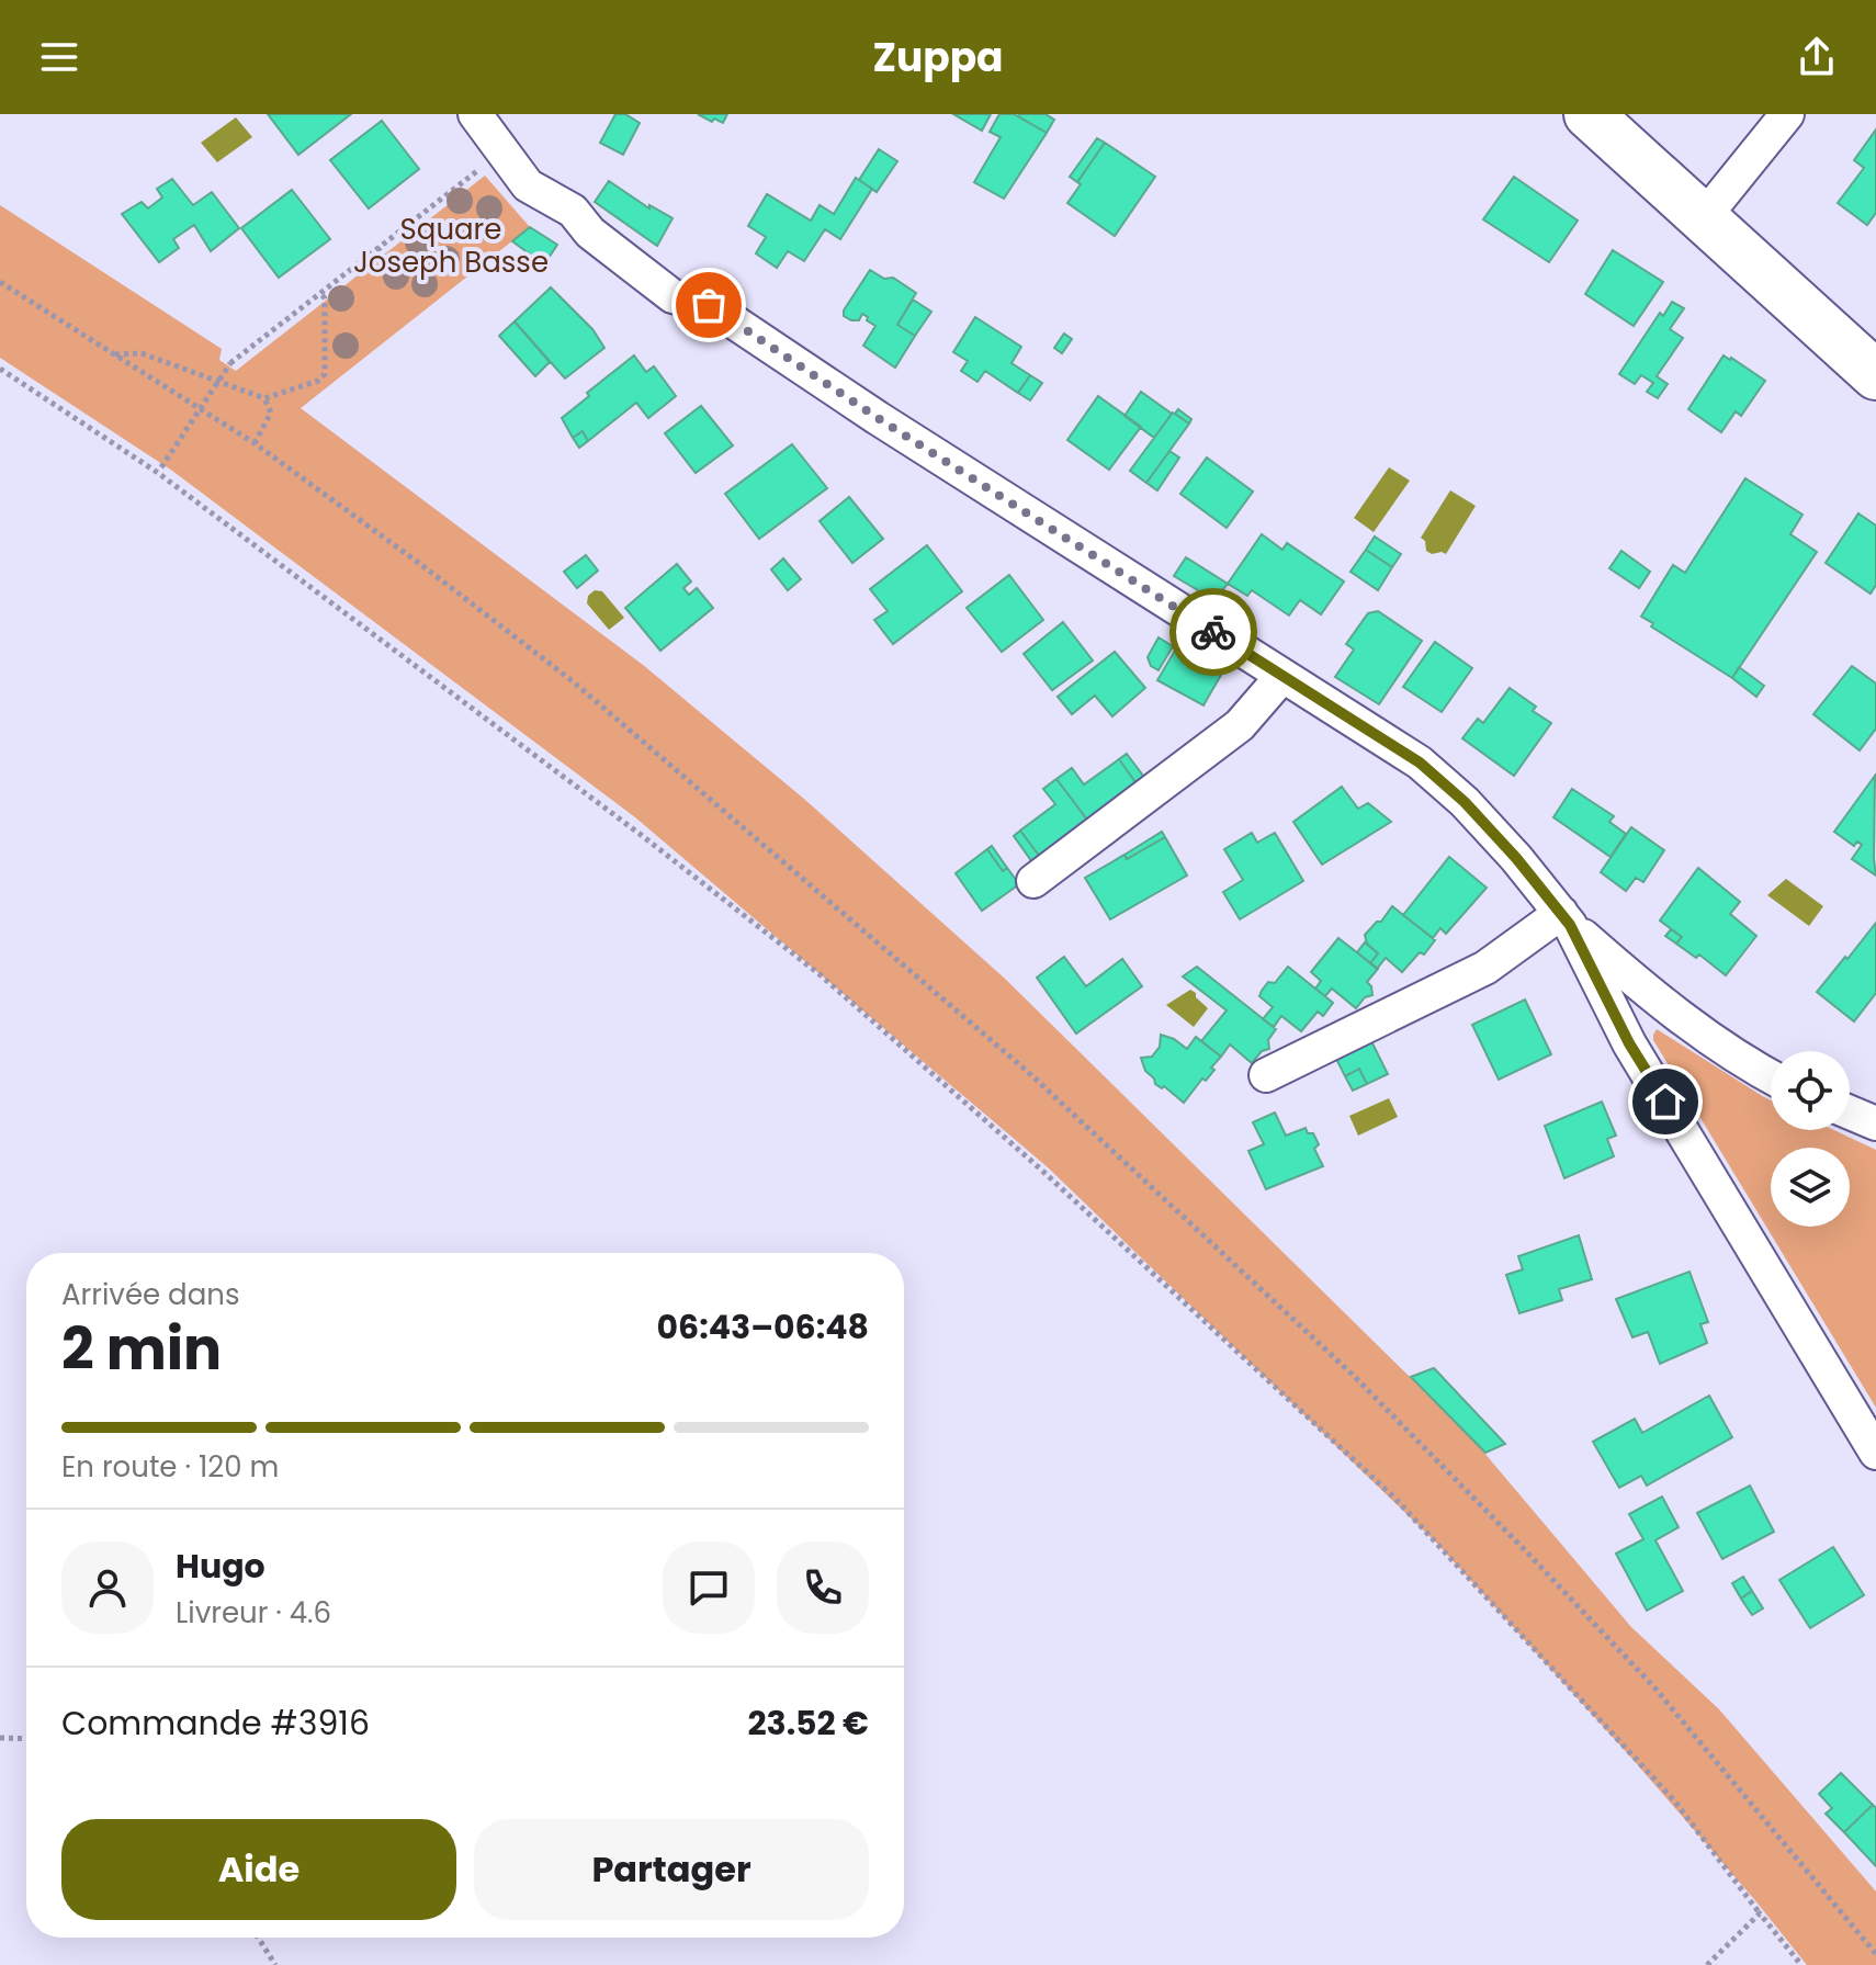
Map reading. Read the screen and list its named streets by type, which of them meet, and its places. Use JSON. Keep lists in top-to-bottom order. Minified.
{"parks":["Square Joseph Basse"],"page":{"header":"Zuppa","heading":["2 min","Arrivée dans","06:43–06:48"],"panel":["Hugo","Livreur · 4.6","Commande #3916","23.52 €"],"bar":"En route · 120 m","buttons":["Aide","Partager"]}}
